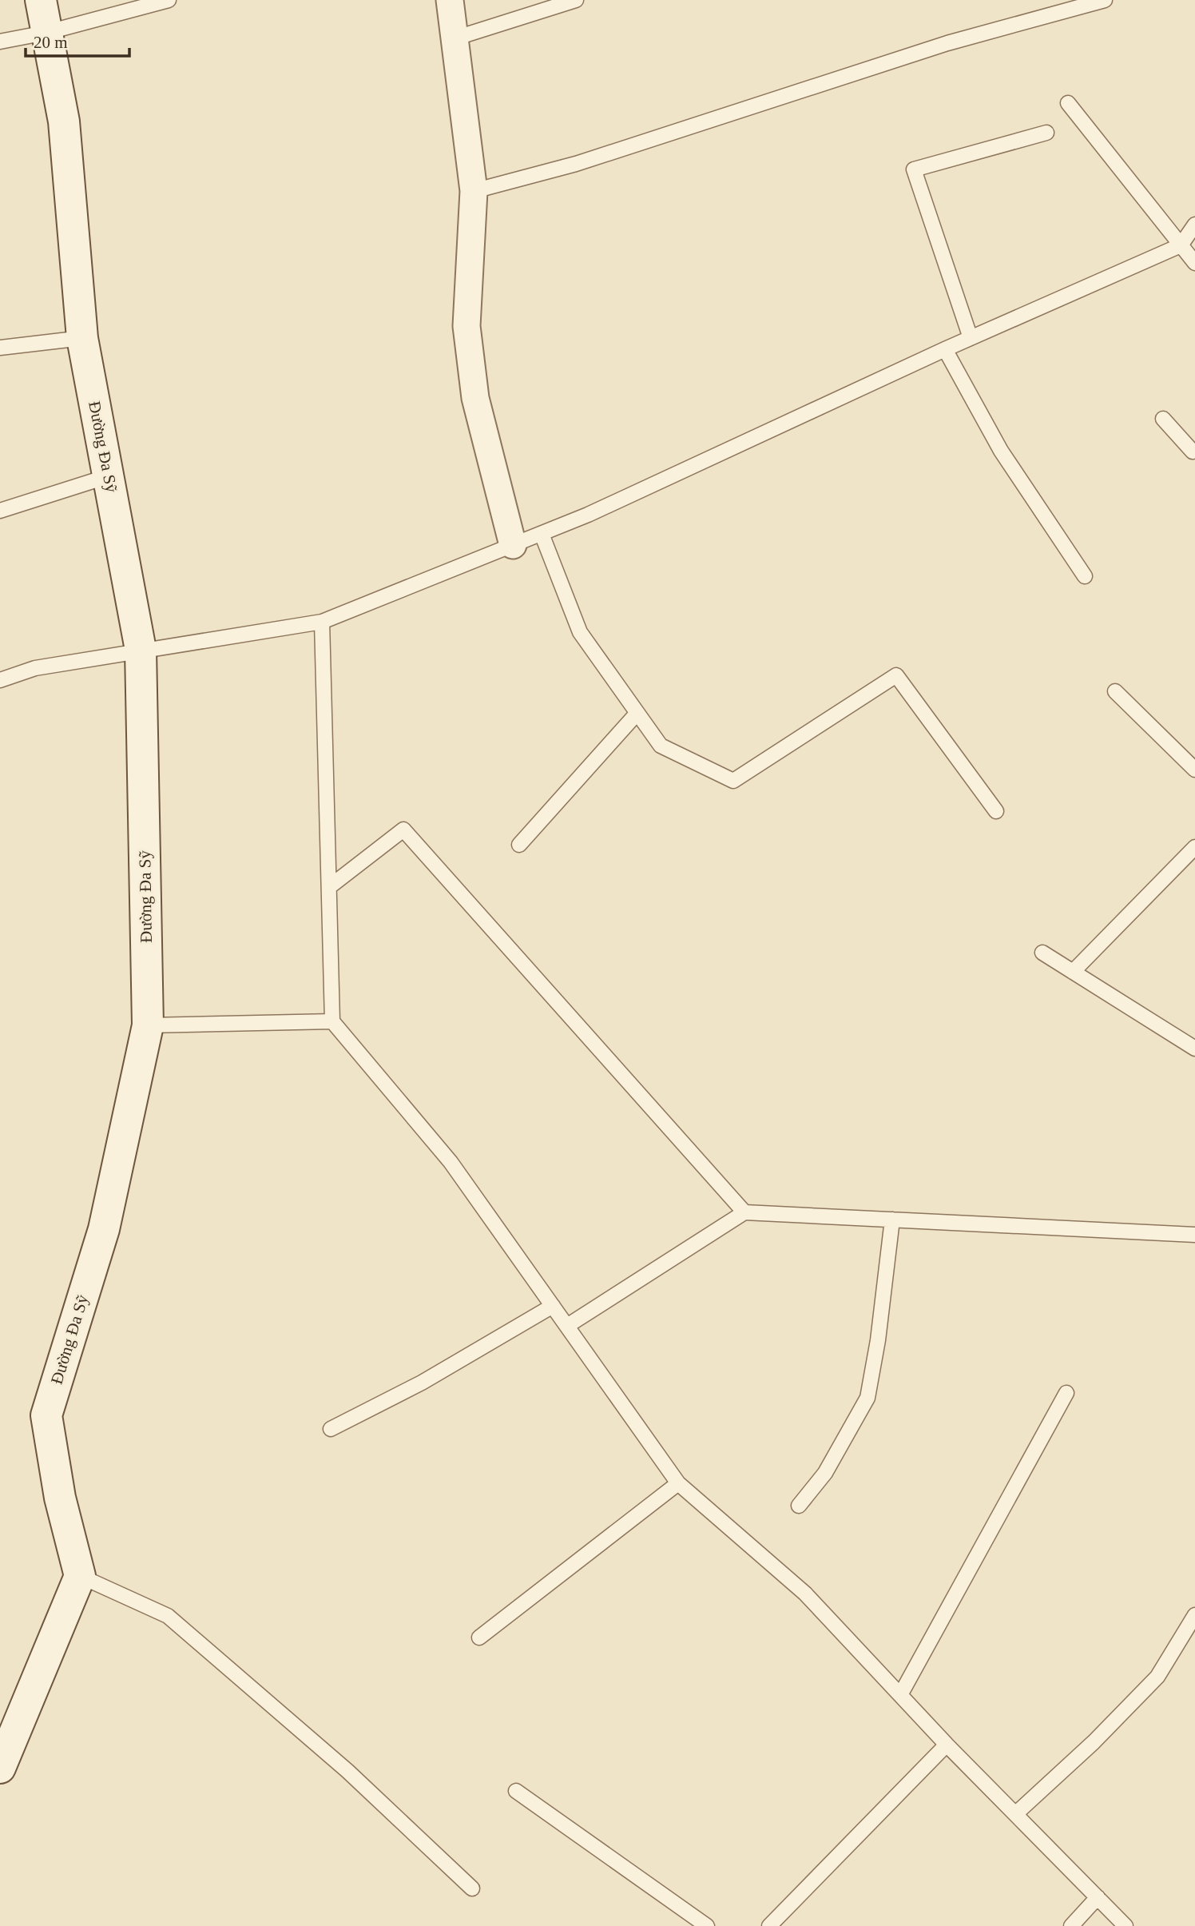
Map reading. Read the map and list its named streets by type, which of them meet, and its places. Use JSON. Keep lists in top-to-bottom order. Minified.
{"streets":{"street":["Đường Đa Sỹ"]},"scale_bar":"20 m"}
